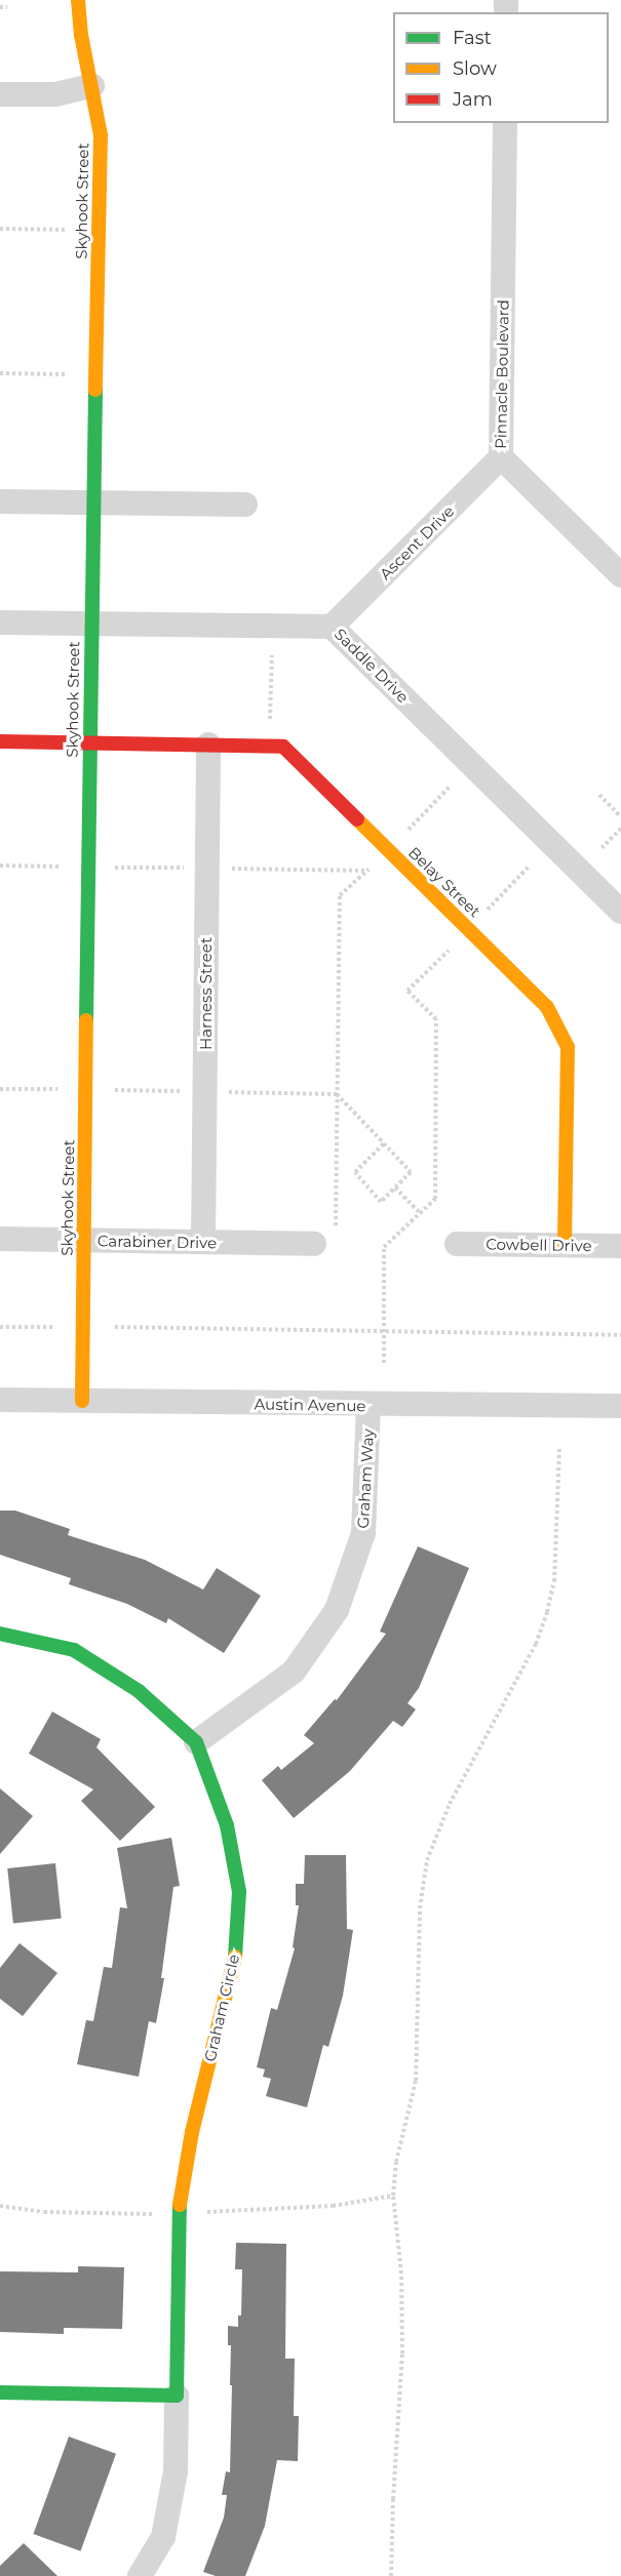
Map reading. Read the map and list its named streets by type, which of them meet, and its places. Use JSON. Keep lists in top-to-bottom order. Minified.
{"streets":{"street":["Skyhook Street","Pinnacle Boulevard","Ascent Drive","Saddle Drive","Belay Street","Harness Street","Carabiner Drive","Cowbell Drive","Austin Avenue","Graham Way","Graham Circle"]},"crossings":[["Skyhook Street","Saddle Drive"],["Skyhook Street","Belay Street"],["Skyhook Street","Carabiner Drive"],["Skyhook Street","Austin Avenue"],["Pinnacle Boulevard","Ascent Drive"],["Ascent Drive","Saddle Drive"],["Belay Street","Harness Street"],["Belay Street","Cowbell Drive"],["Harness Street","Carabiner Drive"],["Austin Avenue","Graham Way"],["Graham Way","Graham Circle"]],"legend":["Fast","Slow","Jam"]}
